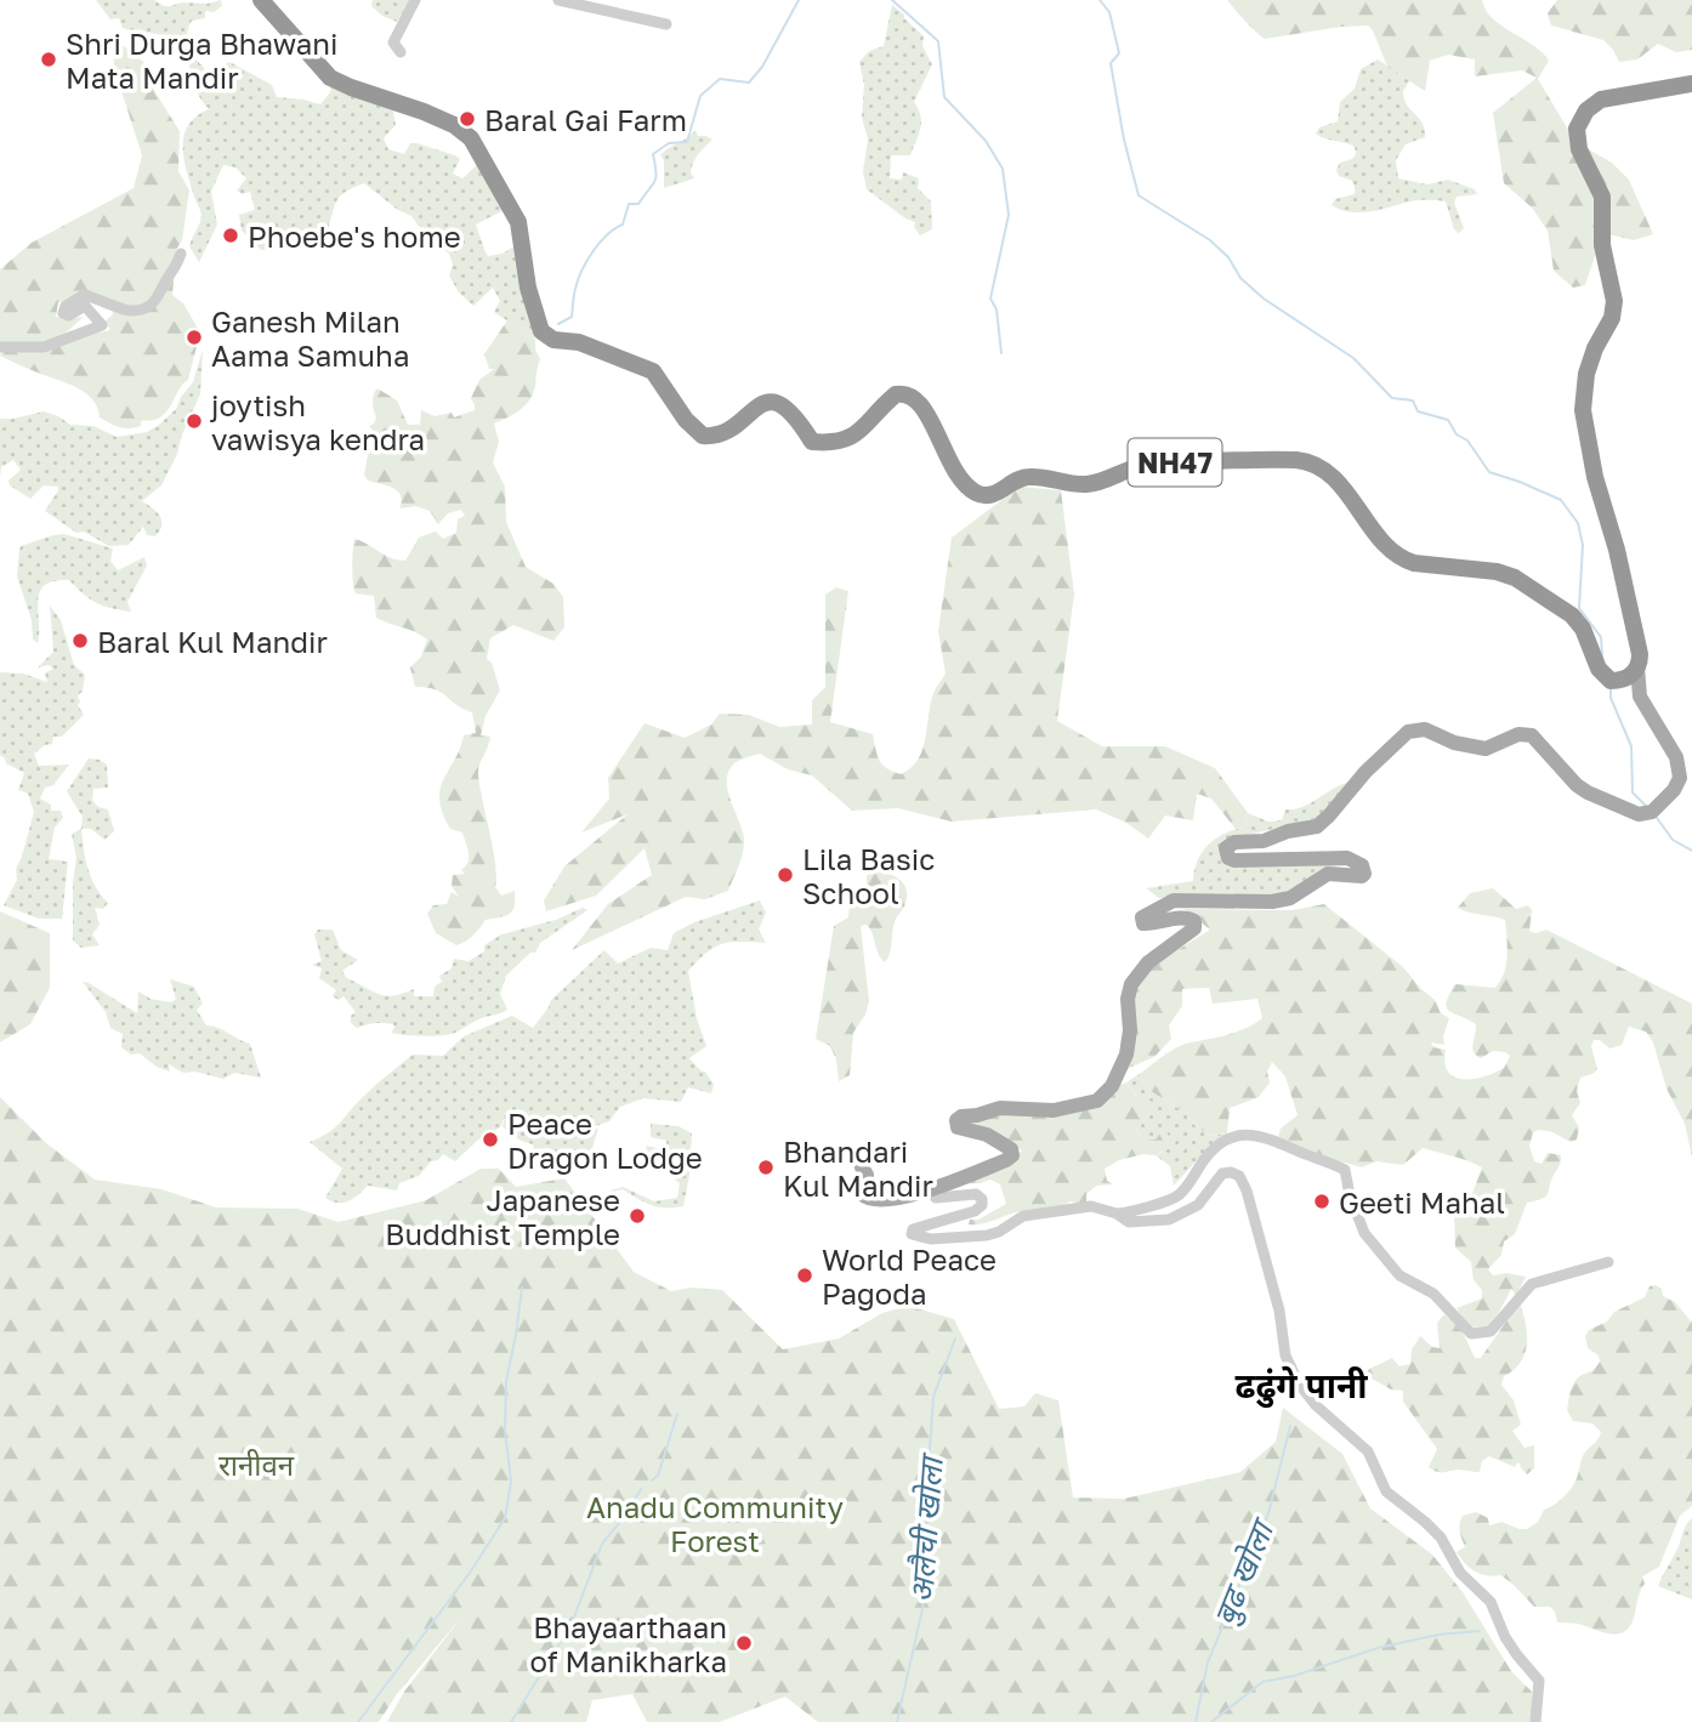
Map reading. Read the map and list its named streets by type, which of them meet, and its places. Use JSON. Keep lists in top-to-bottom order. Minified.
{"streets":{"highway":["NH47"]},"districts":["ढढुंगे पानी"],"water":["अलैची खोला","बुढ खोला"],"parks":["रानीवन","Anadu Community Forest"],"places":["Shri Durga Bhawani Mata Mandir","Baral Gai Farm","Phoebe's home","Ganesh Milan Aama Samuha","joytish vawisya kendra","Baral Kul Mandir","Lila Basic School","Peace Dragon Lodge","Bhandari Kul Mandir","Geeti Mahal","Japanese Buddhist Temple","World Peace Pagoda","Bhayaarthaan of Manikharka"]}
